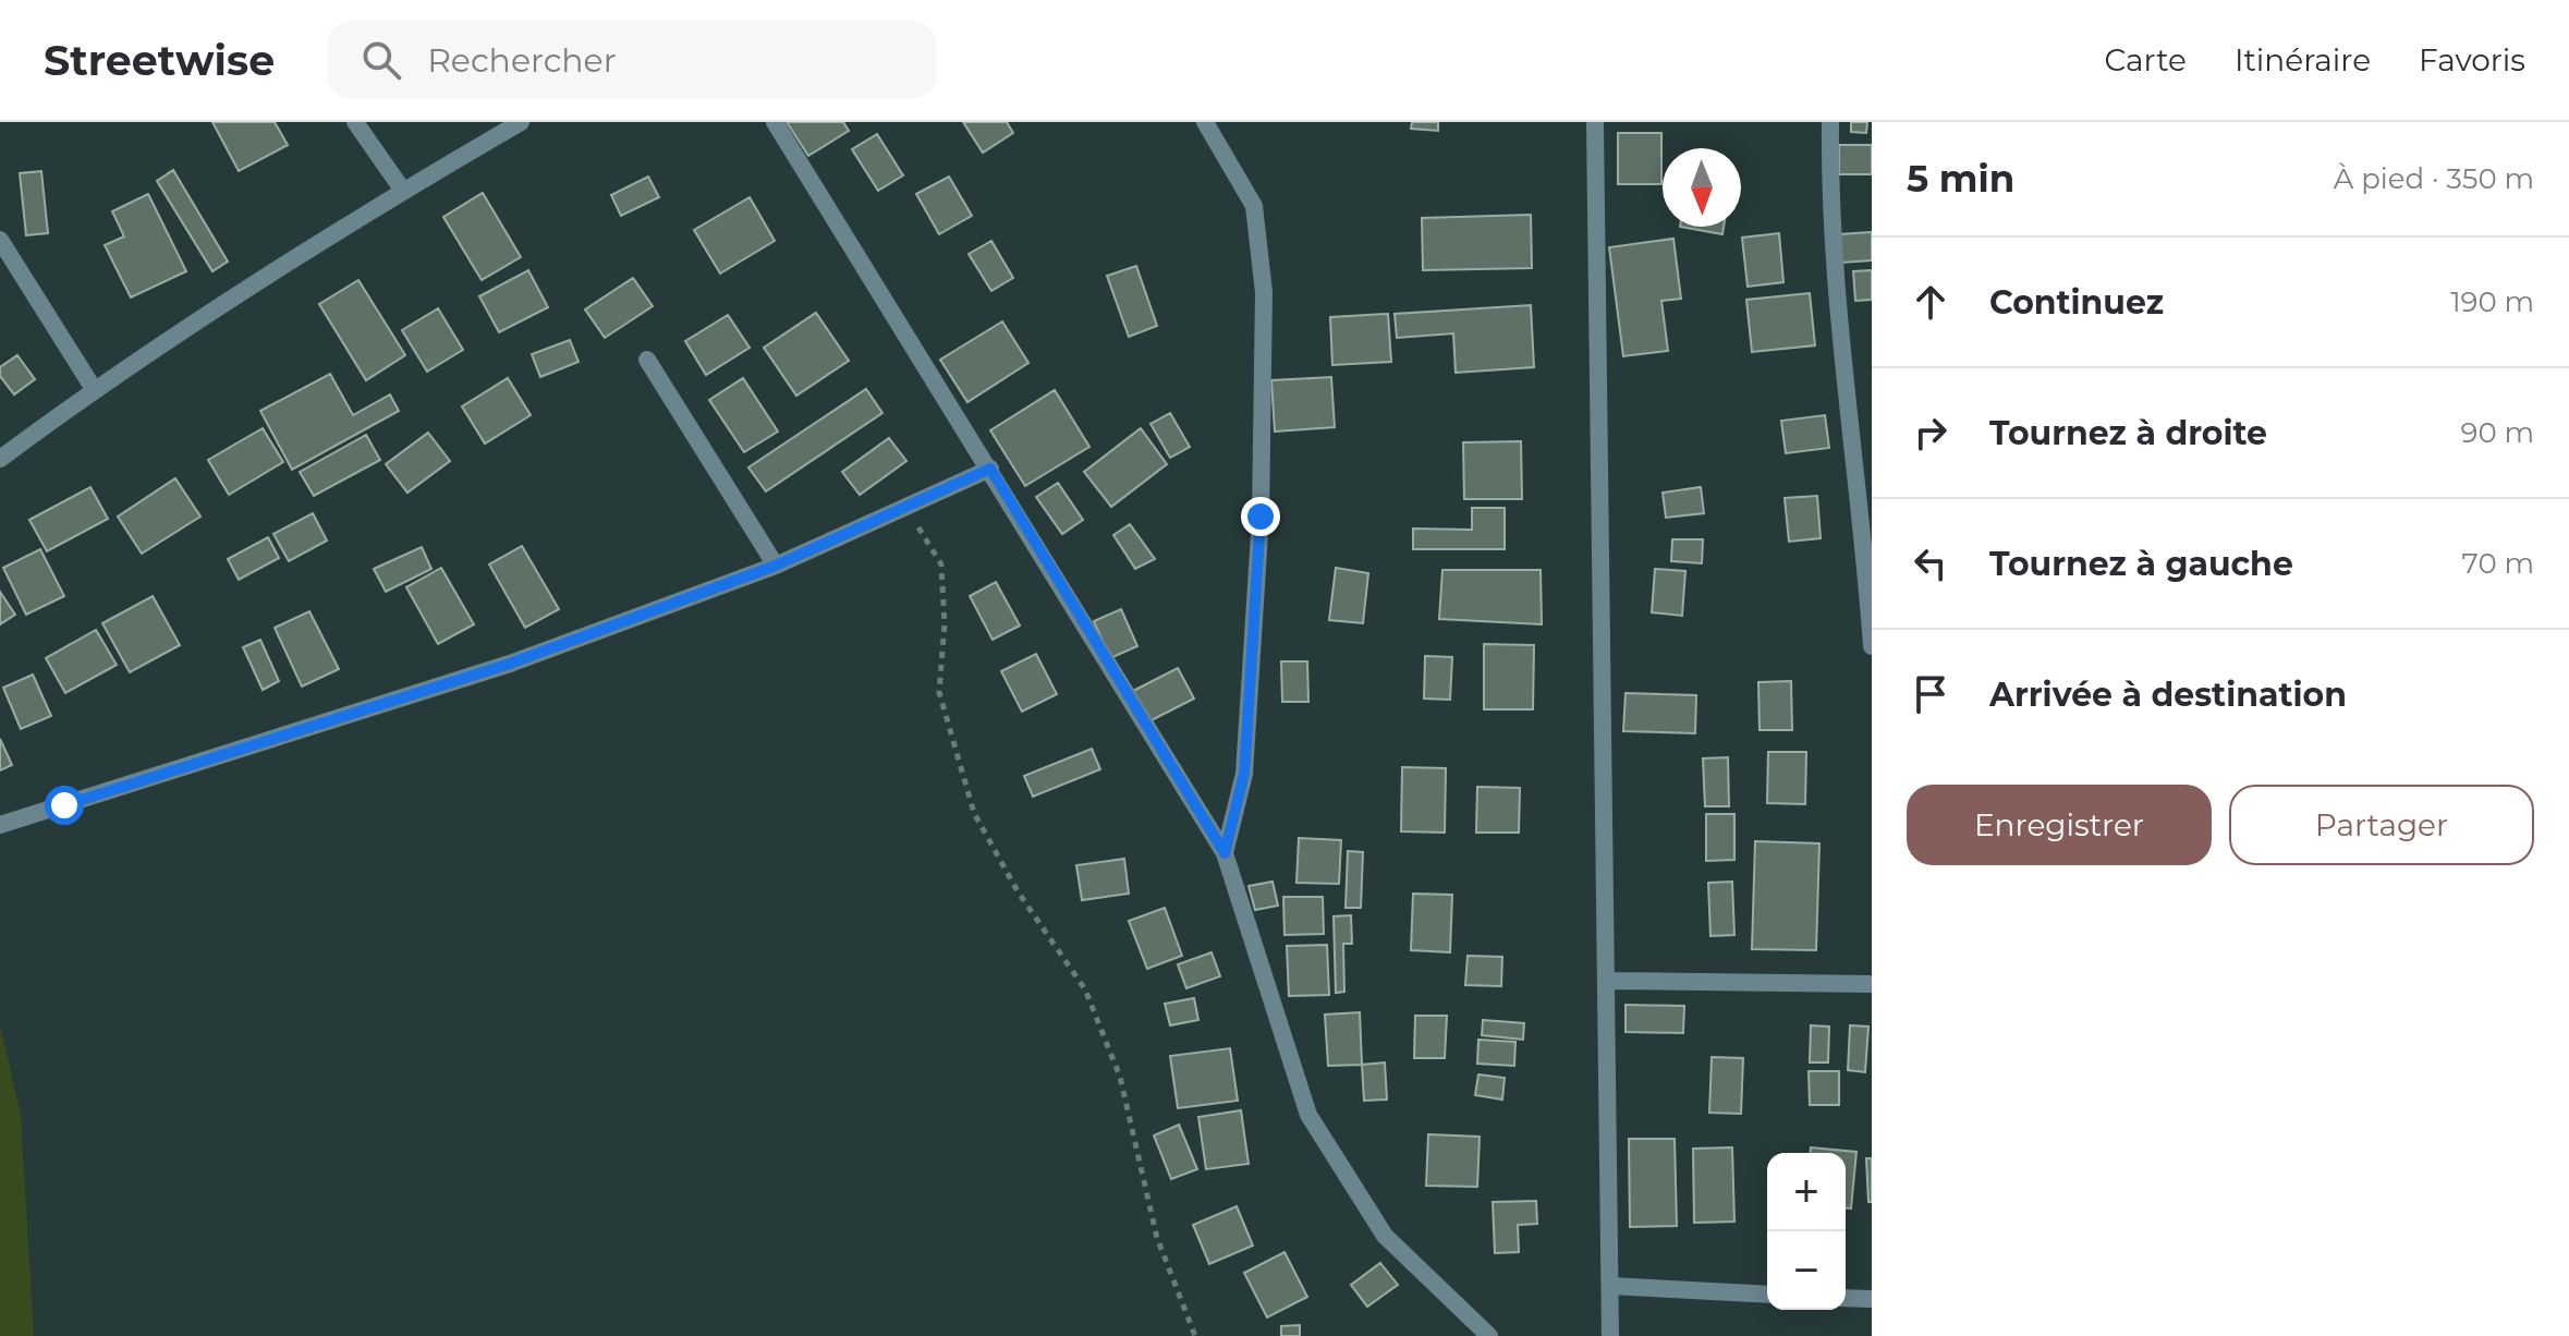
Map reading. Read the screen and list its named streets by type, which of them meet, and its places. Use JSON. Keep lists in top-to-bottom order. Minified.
{"north":"bottom","page":{"header":"Streetwise","search":"Rechercher","nav":["Carte","Itinéraire","Favoris"],"heading":["5 min","À pied · 350 m"],"list":[["Continuez","190 m"],["Tournez à droite","90 m"],["Tournez à gauche","70 m"],"Arrivée à destination"],"buttons":["Enregistrer","Partager"],"map_buttons":["+","−"]}}
